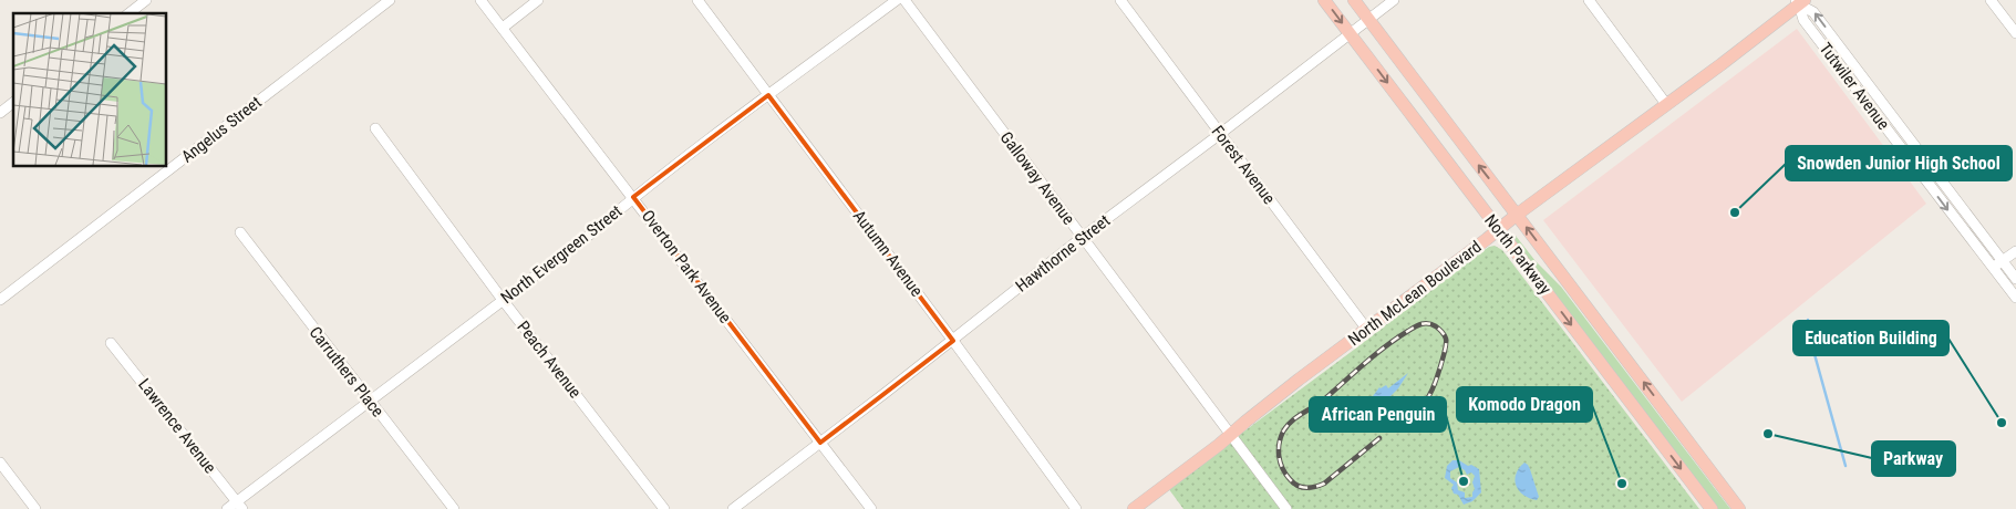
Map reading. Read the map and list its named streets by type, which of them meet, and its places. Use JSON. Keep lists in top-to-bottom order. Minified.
{"streets":{"main road":["North Parkway","North McLean Boulevard"],"street":["Tutwiler Avenue","Angelus Street","Forest Avenue","Galloway Avenue","Autumn Avenue","Hawthorne Street","North Evergreen Street","Overton Park Avenue","Peach Avenue","Carruthers Place","Lawrence Avenue"]},"crossings":[["Tutwiler Avenue","North McLean Boulevard"],["Forest Avenue","Hawthorne Street"],["Forest Avenue","North McLean Boulevard"],["Galloway Avenue","Hawthorne Street"],["Galloway Avenue","North McLean Boulevard"],["Autumn Avenue","Hawthorne Street"],["Autumn Avenue","North Evergreen Street"],["Hawthorne Street","North Parkway"],["Hawthorne Street","Overton Park Avenue"],["North Evergreen Street","Overton Park Avenue"],["North Evergreen Street","Peach Avenue"],["North Evergreen Street","Carruthers Place"],["North Evergreen Street","Lawrence Avenue"],["North Parkway","North McLean Boulevard"]],"places":["Snowden Junior High School","Education Building","Parkway","African Penguin","Komodo Dragon"]}
